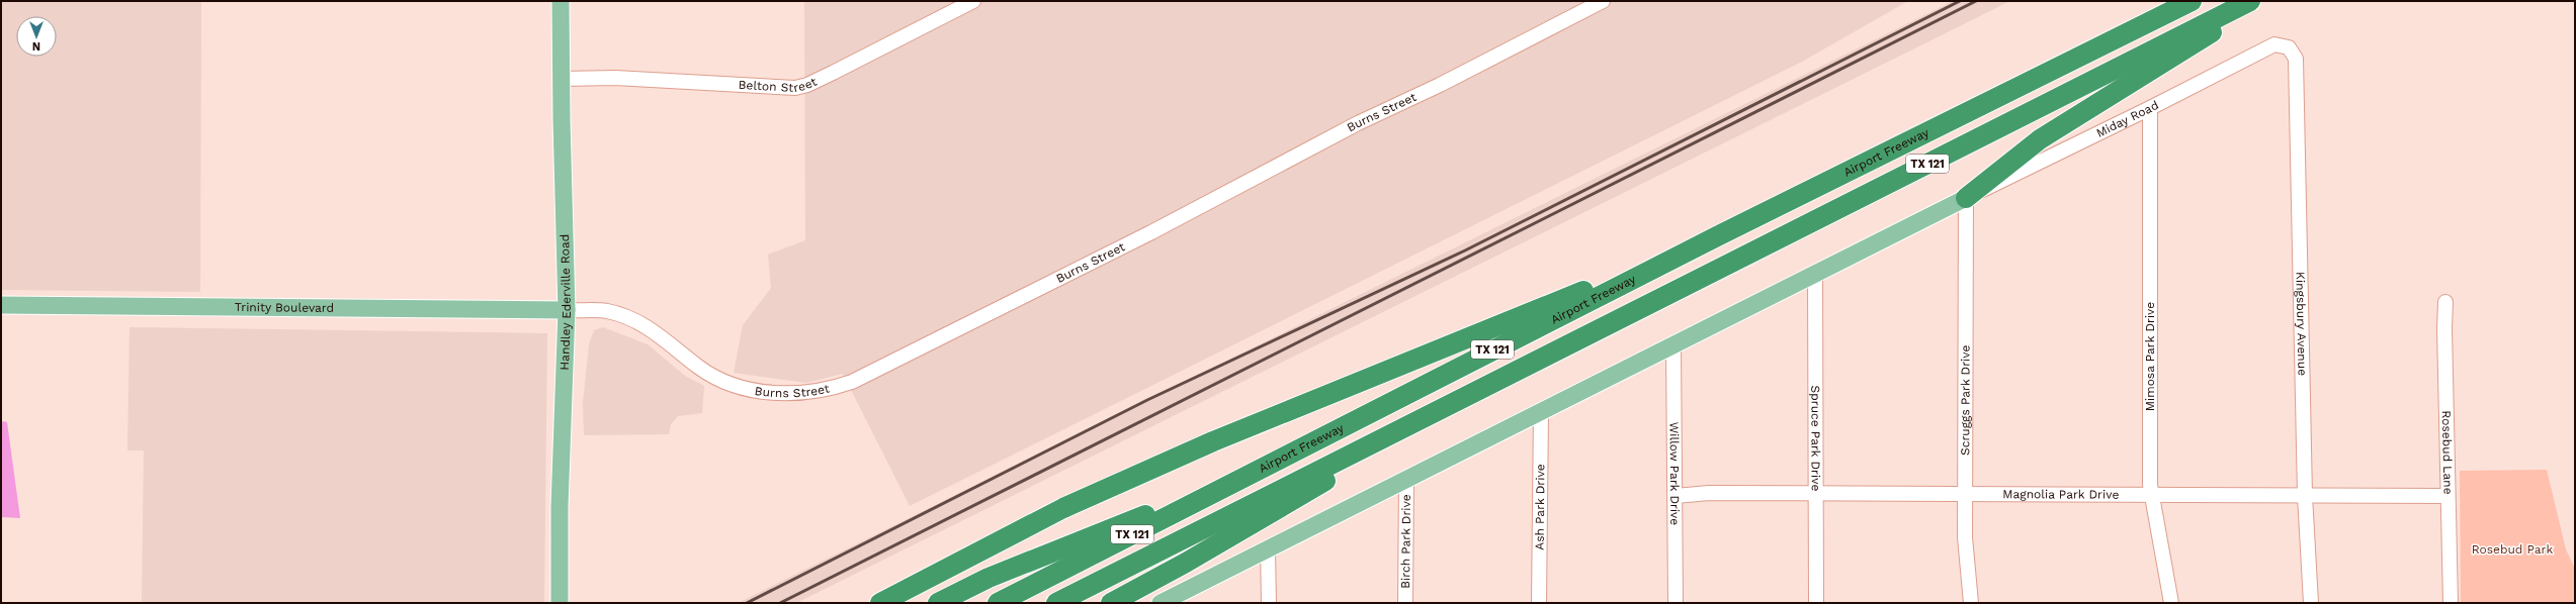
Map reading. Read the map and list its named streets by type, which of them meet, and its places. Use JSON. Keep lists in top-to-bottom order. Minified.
{"streets":{"highway":["Airport Freeway","TX 121"],"main road":["Handley Ederville Road","Trinity Boulevard"],"street":["Belton Street","Burns Street","Miday Road","Kingsbury Avenue","Mimosa Park Drive","Scruggs Park Drive","Spruce Park Drive","Rosebud Lane","Willow Park Drive","Magnolia Park Drive","Ash Park Drive","Birch Park Drive"]},"crossings":[["Belton Street","Handley Ederville Road"],["Burns Street","Handley Ederville Road"],["Burns Street","Trinity Boulevard"],["Miday Road","Kingsbury Avenue"],["Miday Road","Mimosa Park Drive"],["Miday Road","Scruggs Park Drive"],["Handley Ederville Road","Trinity Boulevard"],["Kingsbury Avenue","Magnolia Park Drive"],["Mimosa Park Drive","Magnolia Park Drive"],["Scruggs Park Drive","Magnolia Park Drive"],["Spruce Park Drive","Magnolia Park Drive"],["Rosebud Lane","Magnolia Park Drive"],["Willow Park Drive","Magnolia Park Drive"]],"parks":["Rosebud Park"],"north":"bottom"}
